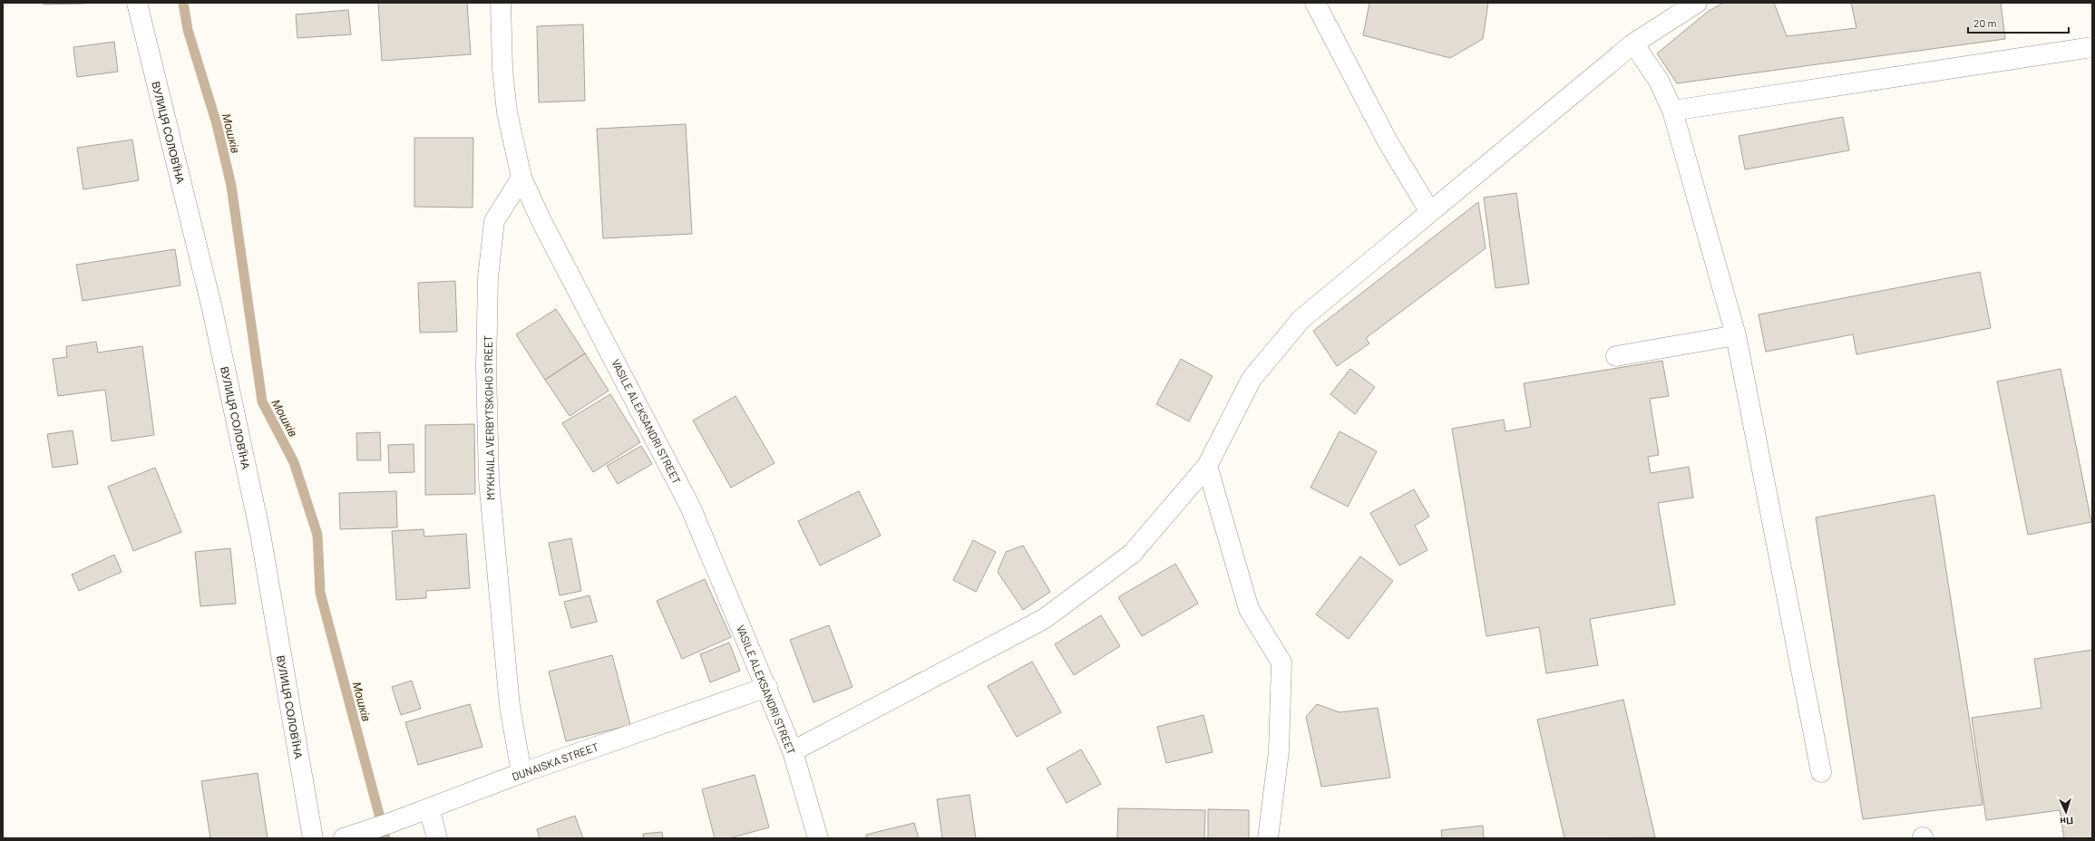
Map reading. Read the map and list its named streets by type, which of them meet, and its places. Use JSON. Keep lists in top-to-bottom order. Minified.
{"streets":{"street":["ВУЛИЦЯ СОЛОВ'ЇНА","MYKHAILA VERBYTSKOHO STREET","VASILE ALEKSANDRI STREET","DUNAISKA STREET"]},"crossings":[["MYKHAILA VERBYTSKOHO STREET","VASILE ALEKSANDRI STREET"],["MYKHAILA VERBYTSKOHO STREET","DUNAISKA STREET"],["VASILE ALEKSANDRI STREET","DUNAISKA STREET"]],"water":["Мошків"],"scale_bar":"20 m","north":"bottom"}
